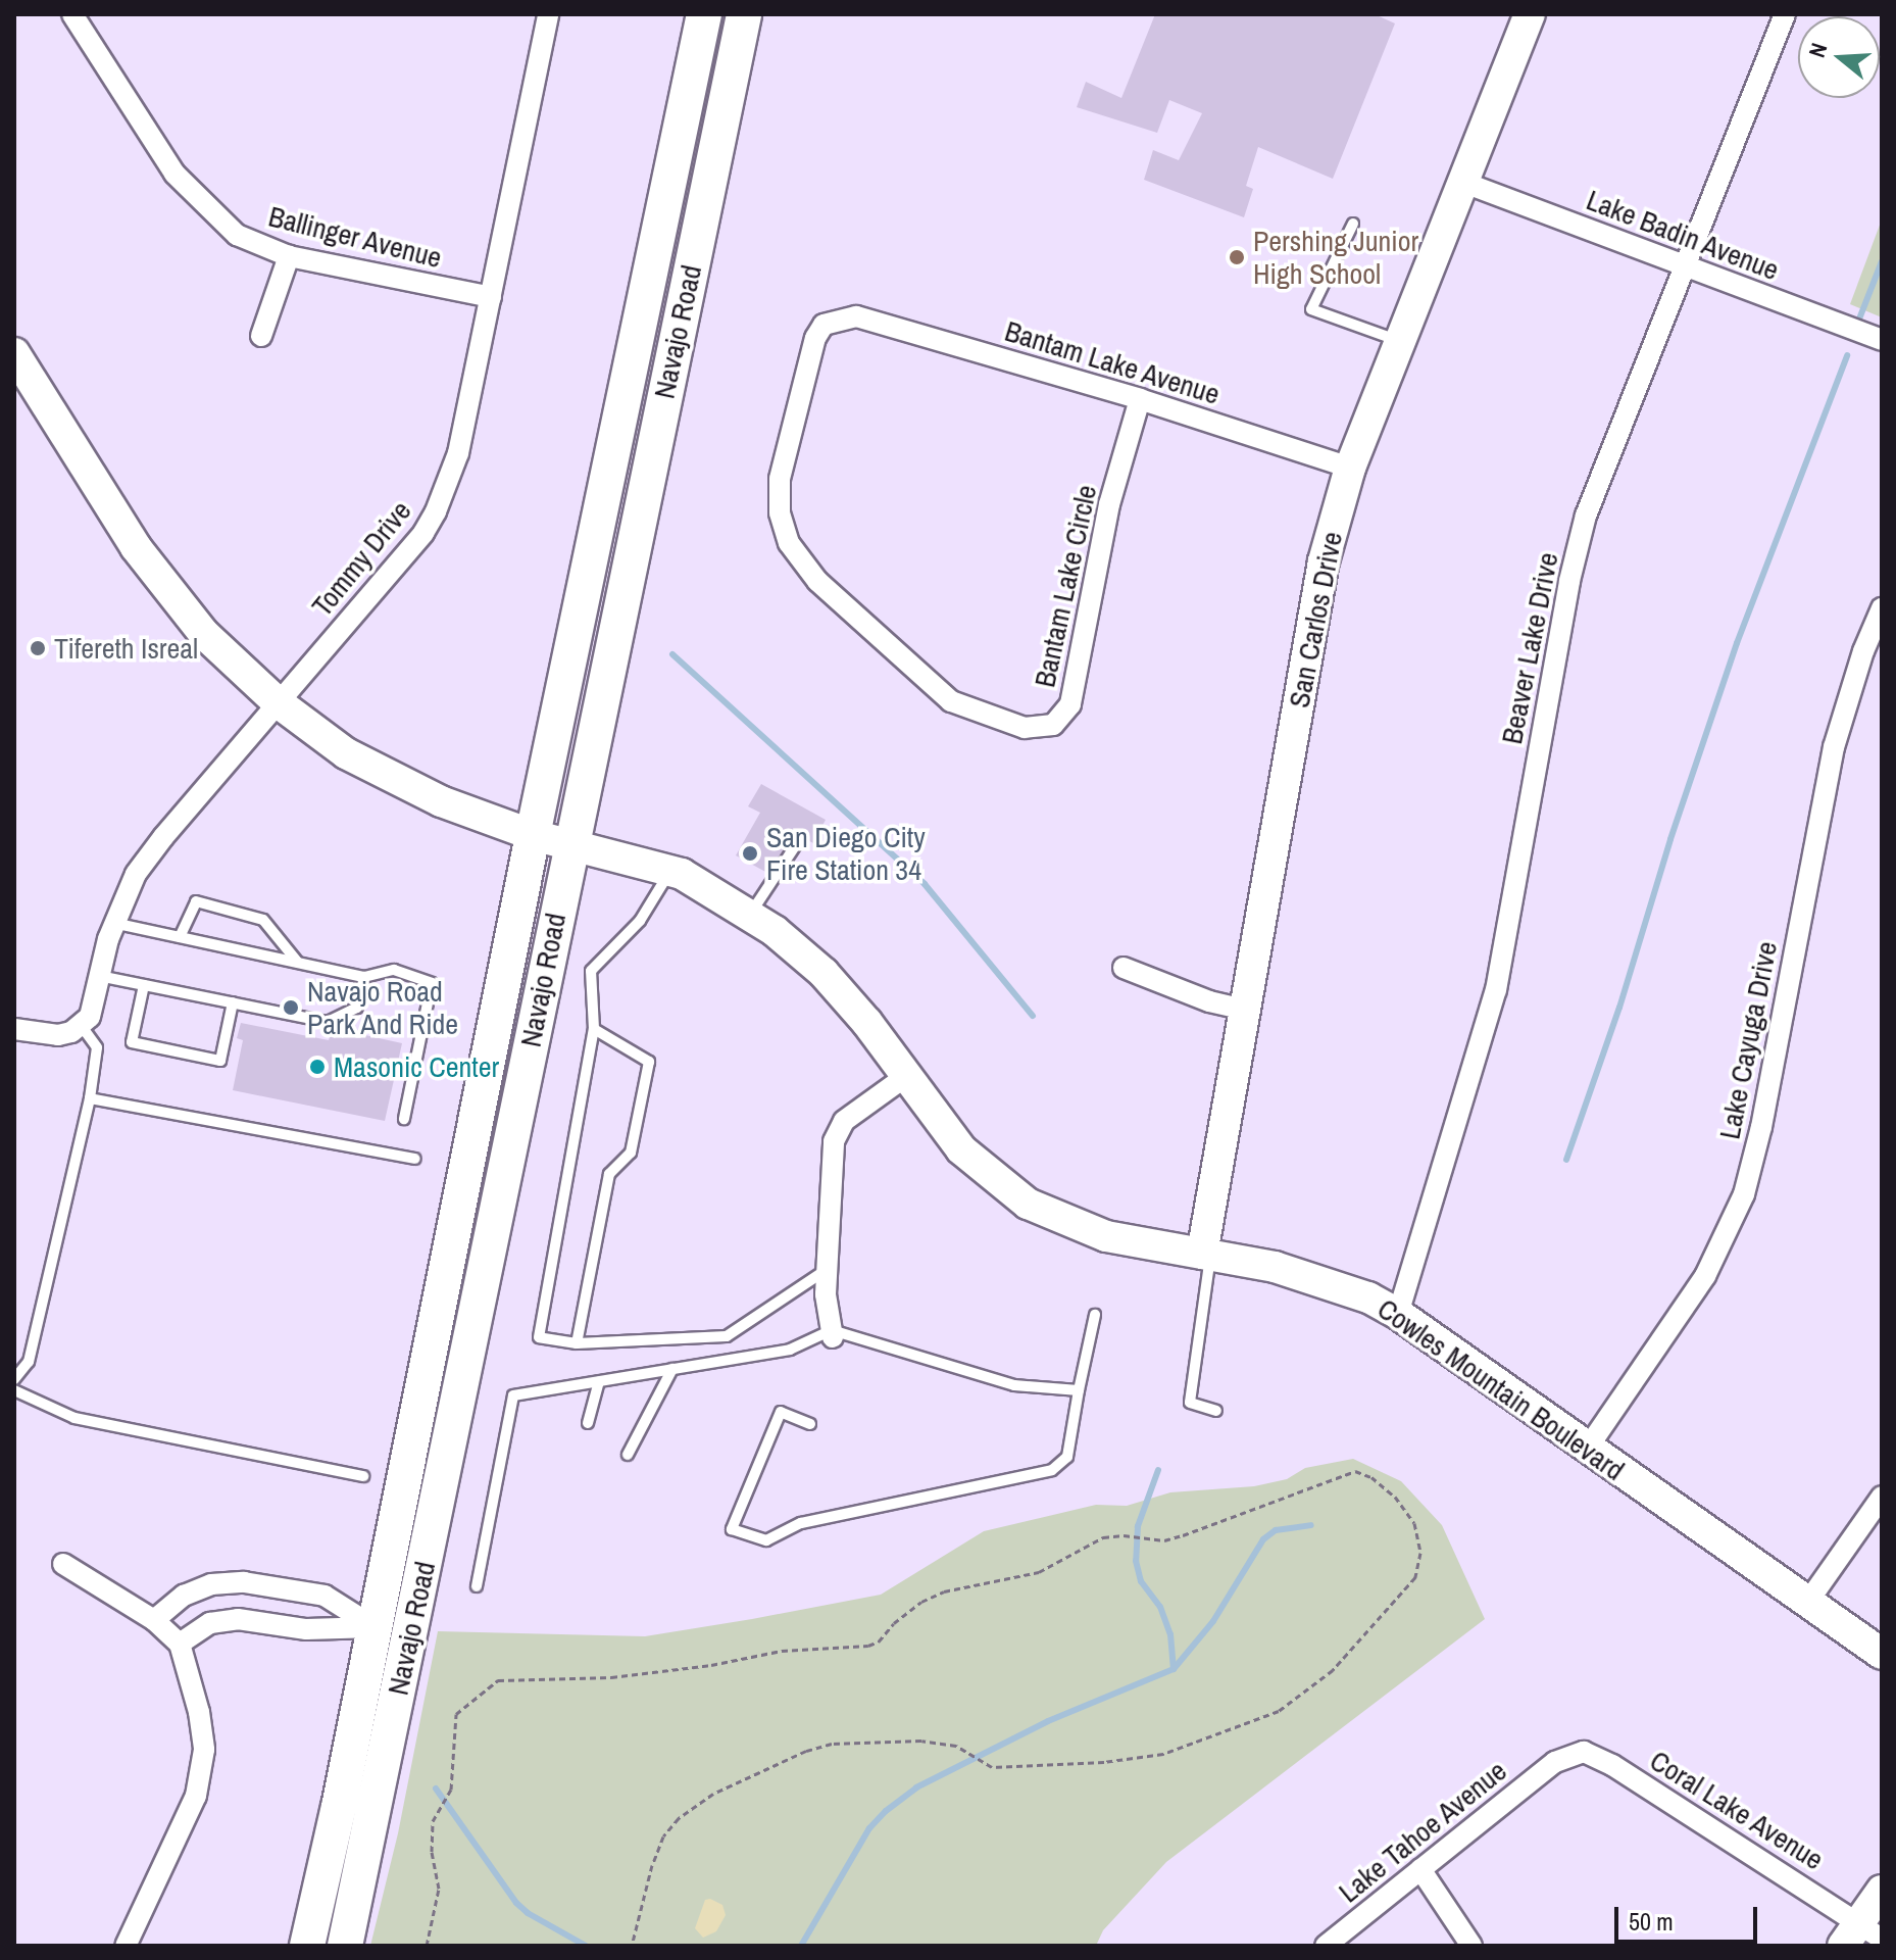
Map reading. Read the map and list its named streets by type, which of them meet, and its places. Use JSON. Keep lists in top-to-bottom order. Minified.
{"streets":{"main road":["Navajo Road"],"street":["Lake Badin Avenue","Ballinger Avenue","Bantam Lake Avenue","Tommy Drive","Bantam Lake Circle","San Carlos Drive","Beaver Lake Drive","Lake Cayuga Drive","Cowles Mountain Boulevard","Coral Lake Avenue","Lake Tahoe Avenue"]},"crossings":[["Lake Badin Avenue","San Carlos Drive"],["Lake Badin Avenue","Beaver Lake Drive"],["Ballinger Avenue","Tommy Drive"],["Navajo Road","Cowles Mountain Boulevard"],["Bantam Lake Avenue","Bantam Lake Circle"],["Bantam Lake Avenue","San Carlos Drive"],["Tommy Drive","Cowles Mountain Boulevard"],["San Carlos Drive","Cowles Mountain Boulevard"],["Beaver Lake Drive","Cowles Mountain Boulevard"],["Lake Cayuga Drive","Cowles Mountain Boulevard"],["Coral Lake Avenue","Lake Tahoe Avenue"]],"places":["Pershing Junior High School","Tifereth Isreal","San Diego City Fire Station 34","Navajo Road Park And Ride","Masonic Center"],"scale_bar":"50 m","north":"left"}
